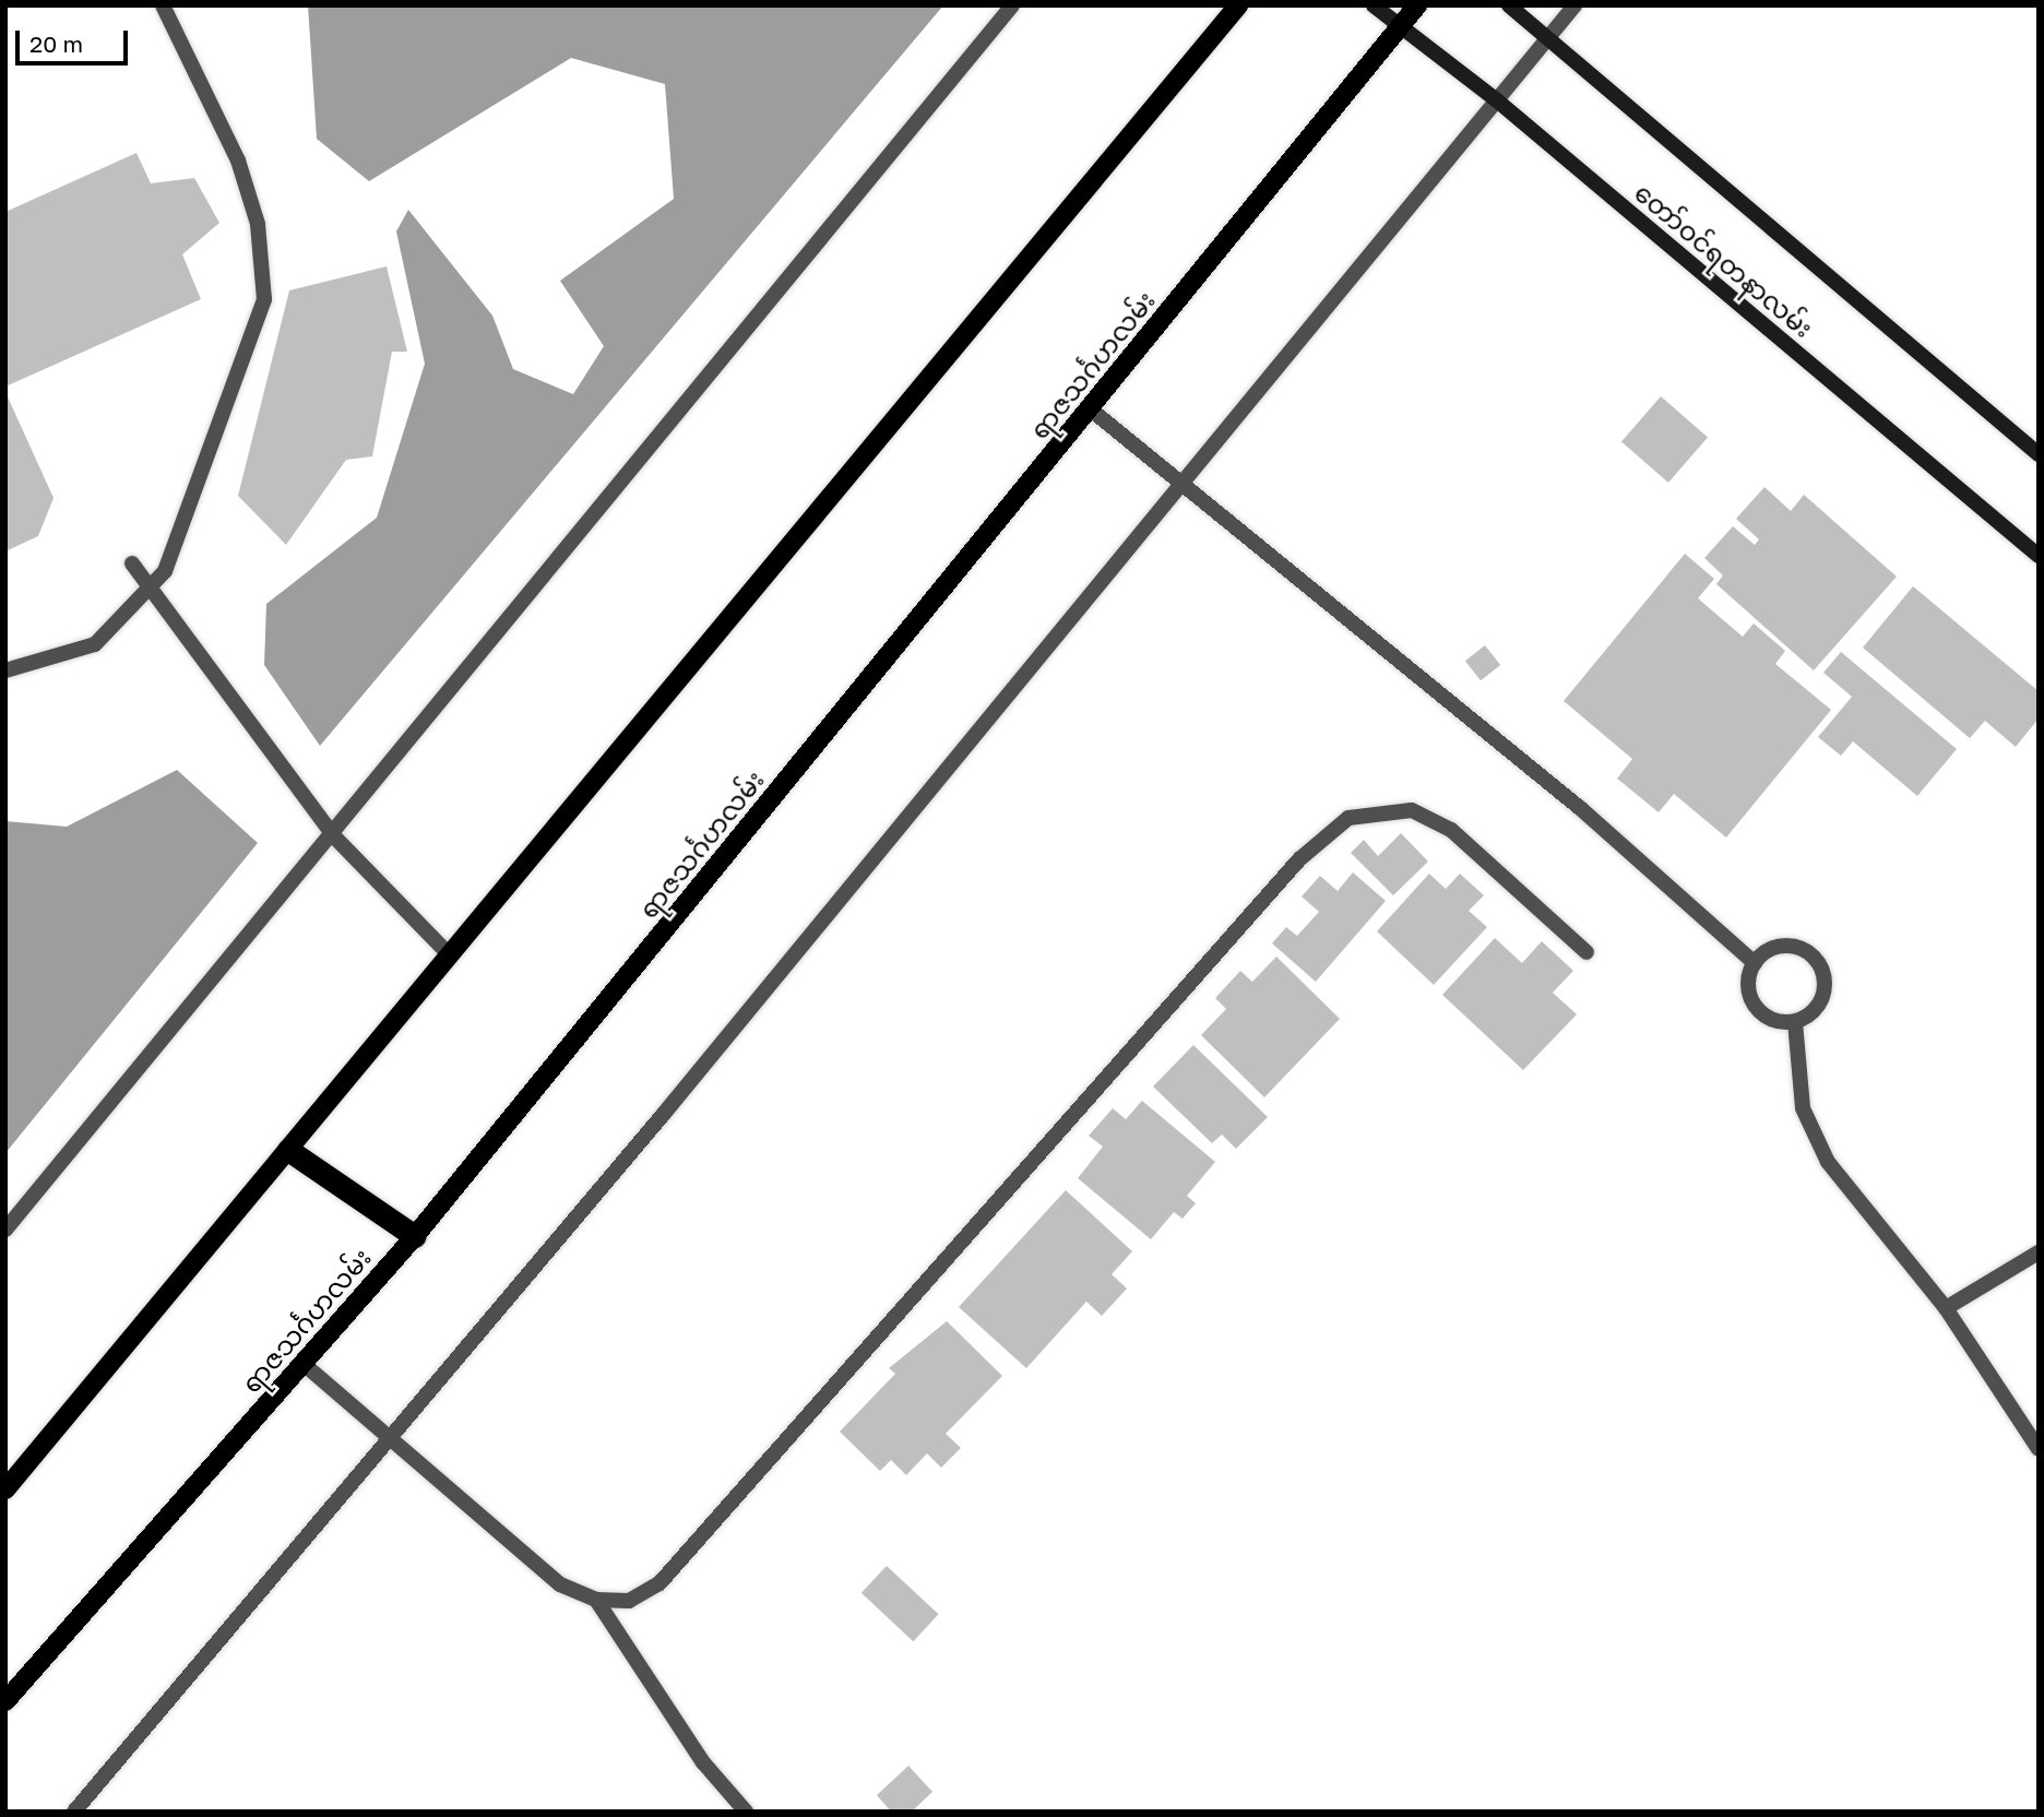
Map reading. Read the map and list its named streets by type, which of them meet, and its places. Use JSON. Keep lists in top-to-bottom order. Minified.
{"streets":{"main road":["တော်ဝင်ရတနာလမ်း","ရာဇသင်္ဂဟလမ်း"]},"crossings":[["တော်ဝင်ရတနာလမ်း","ရာဇသင်္ဂဟလမ်း"]],"scale_bar":"20 m"}
